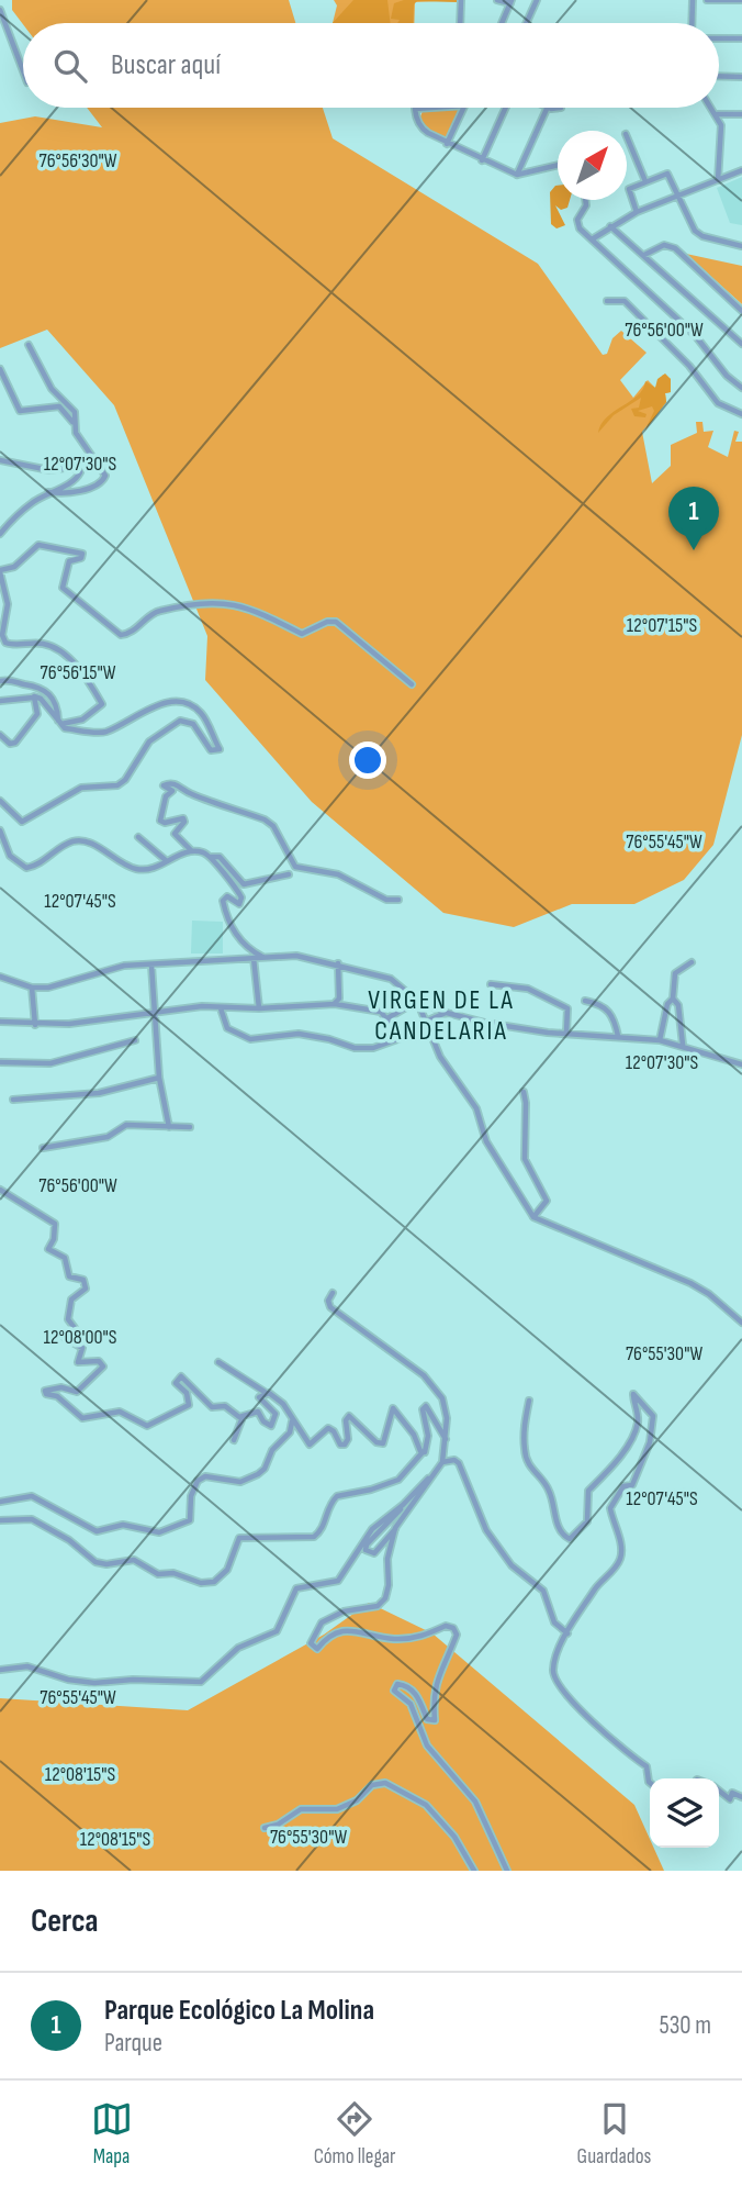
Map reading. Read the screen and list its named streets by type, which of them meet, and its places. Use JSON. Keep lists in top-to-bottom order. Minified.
{"districts":["VIRGEN DE LA CANDELARIA"],"north":"top right","page":{"search":"Buscar aquí","pins":"1","heading":"Cerca","list":[{"mark":"1","name":"Parque Ecológico La Molina","note":"Parque","value":"530 m"}],"nav":["Mapa","Cómo llegar","Guardados"]},"coordinates":["76°56'30\"W","76°56'00\"W","12°07'30\"S","12°07'15\"S","76°56'15\"W","76°55'45\"W","12°07'45\"S","12°08'00\"S","76°55'30\"W","12°08'15\"S"]}
